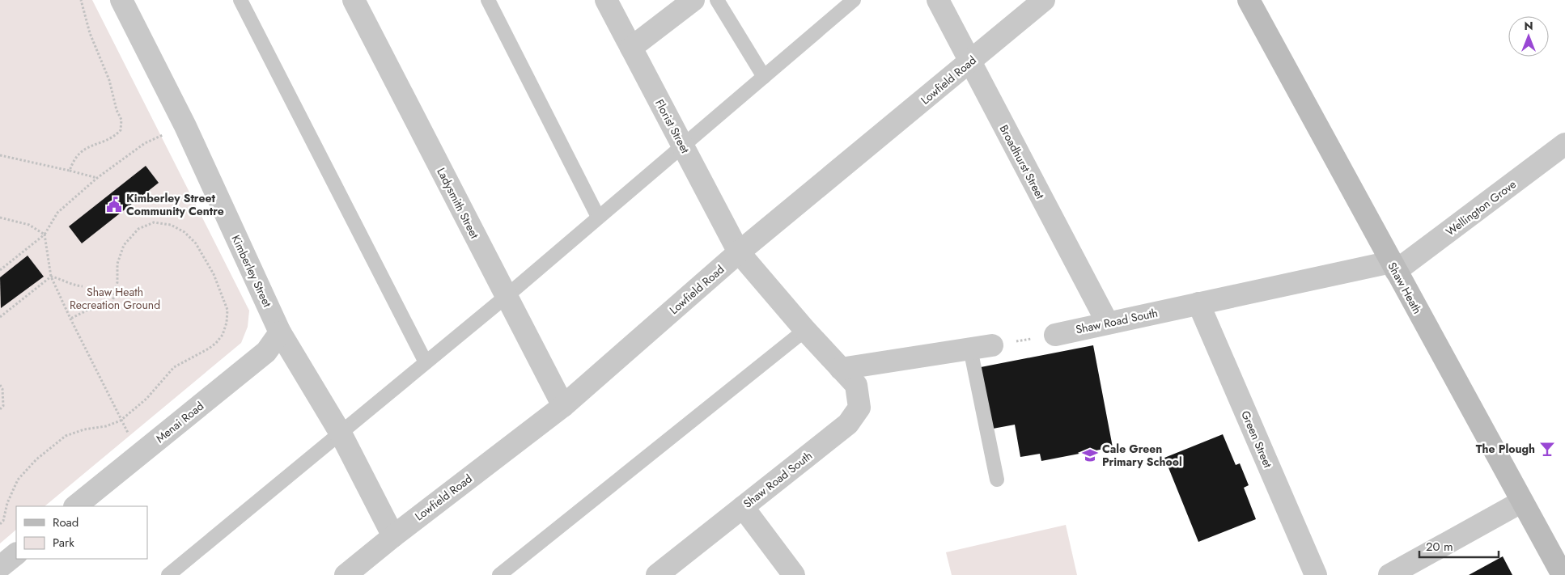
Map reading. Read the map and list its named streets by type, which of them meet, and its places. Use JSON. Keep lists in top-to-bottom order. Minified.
{"streets":{"main road":["Shaw Heath"],"street":["Lowfield Road","Florist Street","Broadhurst Street","Ladysmith Street","Wellington Grove","Kimberley Street","Shaw Road South","Menai Road","Green Street"]},"crossings":[["Lowfield Road","Florist Street"],["Lowfield Road","Broadhurst Street"],["Lowfield Road","Ladysmith Street"],["Lowfield Road","Kimberley Street"],["Lowfield Road","Shaw Road South"],["Florist Street","Shaw Road South"],["Broadhurst Street","Shaw Road South"],["Wellington Grove","Shaw Heath"],["Wellington Grove","Shaw Road South"],["Kimberley Street","Menai Road"],["Shaw Heath","Shaw Road South"],["Shaw Road South","Green Street"]],"parks":["Shaw Heath Recreation Ground"],"places":{"public building":["Kimberley Street Community Centre"],"bar":["The Plough"],"school or university":["Cale Green Primary School"]},"legend":["Road","Park"],"scale_bar":"20 m","north":"top"}
